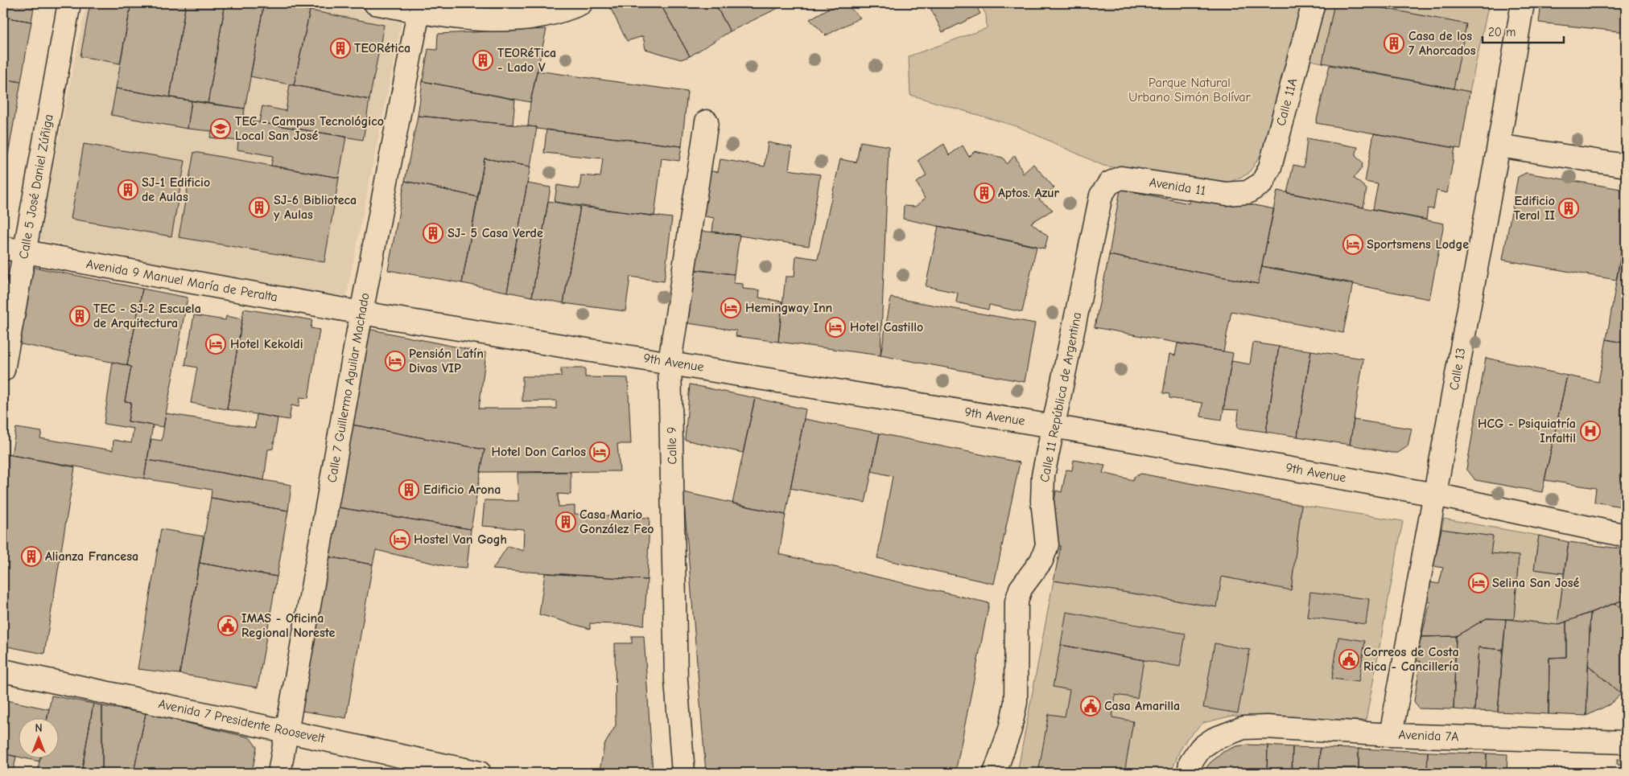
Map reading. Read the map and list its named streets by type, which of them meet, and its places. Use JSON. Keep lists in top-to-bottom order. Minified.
{"streets":{"street":["Calle 11A","Calle 5 José Daniel Zúñiga","Avenida 11","Avenida 9 Manuel María de Peralta","9th Avenue","Calle 13","Calle 7 Guillermo Aguilar Machado","Calle 11 República de Argentina","Calle 9","Avenida 7 Presidente Roosevelt","Avenida 7A"]},"crossings":[["Calle 11A","Avenida 11"],["Calle 5 José Daniel Zúñiga","Avenida 9 Manuel María de Peralta"],["Avenida 11","Calle 11 República de Argentina"],["Avenida 9 Manuel María de Peralta","9th Avenue"],["Avenida 9 Manuel María de Peralta","Calle 7 Guillermo Aguilar Machado"],["9th Avenue","Calle 13"],["9th Avenue","Calle 7 Guillermo Aguilar Machado"],["9th Avenue","Calle 11 República de Argentina"],["9th Avenue","Calle 9"],["Calle 13","Avenida 7A"],["Calle 7 Guillermo Aguilar Machado","Avenida 7 Presidente Roosevelt"]],"parks":["Parque Natural Urbano Simón Bolívar"],"places":{"building":["Casa de los 7 Ahorcados","TEORética","TEORéTica - Lado V","SJ-1 Edificio de Aulas","Aptos. Azur","SJ-6 Biblioteca y Aulas","Edificio Teral II","SJ- 5 Casa Verde","TEC - SJ-2 Escuela de Arquitectura","Edificio Arona","Casa Mario González Feo","Alianza Francesa"],"school or university":["TEC - Campus Tecnológico Local San José"],"hotel":["Sportsmens Lodge","Hemingway Inn","Hotel Castillo","Hotel Kekoldi","Pensión Latín Divas VIP","Hotel Don Carlos","Hostel Van Gogh","Selina San José"],"hospital":["HCG - Psiquiatría Infaltil"],"public building":["IMAS - Oficina Regional Noreste","Correos de Costa Rica - Cancillería","Casa Amarilla"]},"scale_bar":"20 m","north":"top"}
